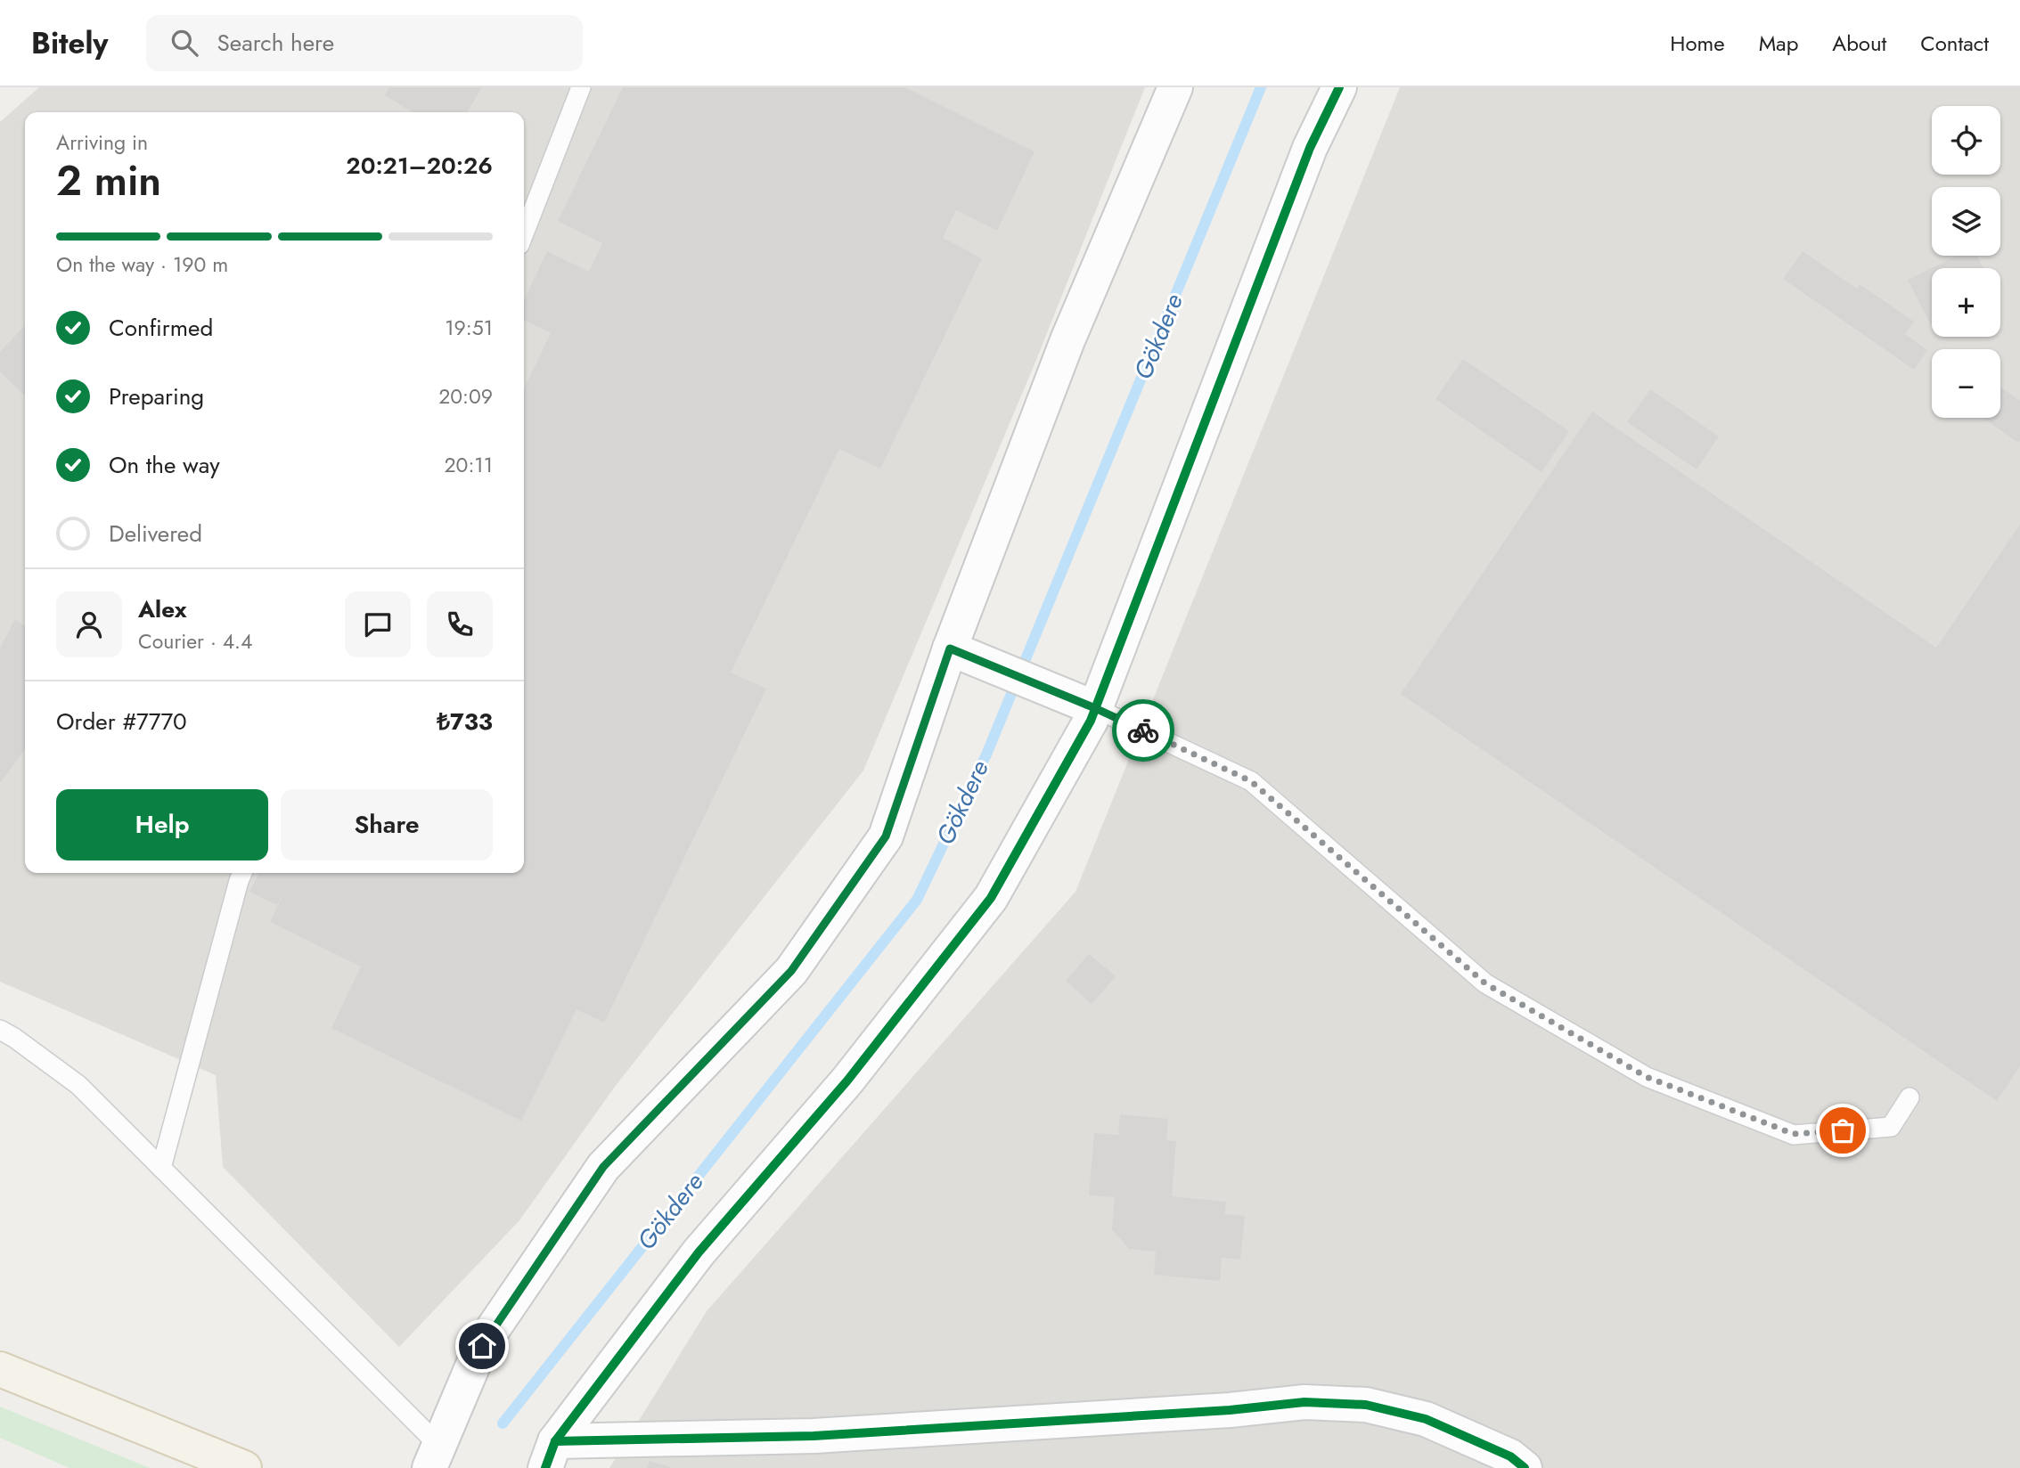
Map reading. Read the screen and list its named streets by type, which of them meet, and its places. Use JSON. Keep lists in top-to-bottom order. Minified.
{"water":["Gökdere"],"page":{"header":"Bitely","search":"Search here","nav":["Home","Map","About","Contact"],"map_buttons":["+","−"],"heading":["2 min","Arriving in","20:21–20:26"],"panel":["Alex","Courier · 4.4","Order #7770","₺733"],"bar":"On the way · 190 m","list":[["Confirmed","19:51"],["Preparing","20:09"],["On the way","20:11"],"Delivered"],"buttons":["Help","Share"]}}
